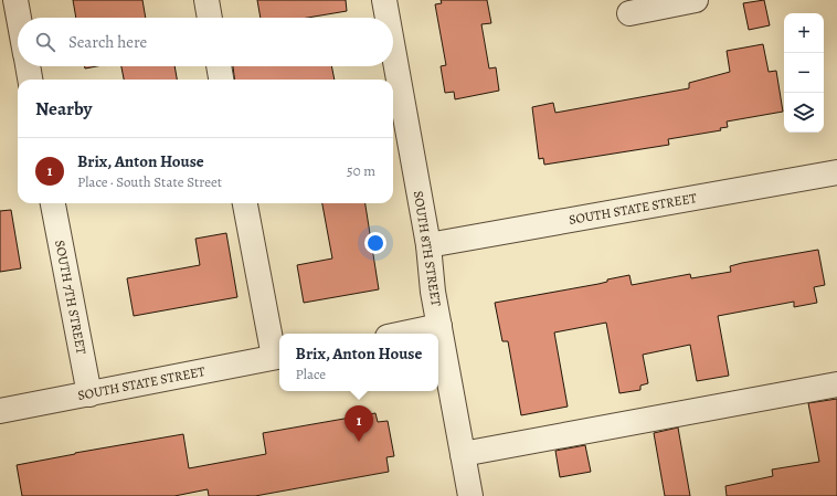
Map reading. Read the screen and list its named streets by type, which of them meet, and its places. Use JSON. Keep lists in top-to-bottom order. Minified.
{"streets":{"street":["SOUTH STATE STREET","SOUTH 8TH STREET","SOUTH 7TH STREET"]},"crossings":[["SOUTH STATE STREET","SOUTH 8TH STREET"],["SOUTH STATE STREET","SOUTH 7TH STREET"]],"page":{"map_buttons":["+","−"],"search":"Search here","heading":"Nearby","list":[{"mark":"1","name":"Brix, Anton House","note":"Place · South State Street","value":"50 m"}],"popup":["Brix, Anton House","Place"],"pins":"1"}}
